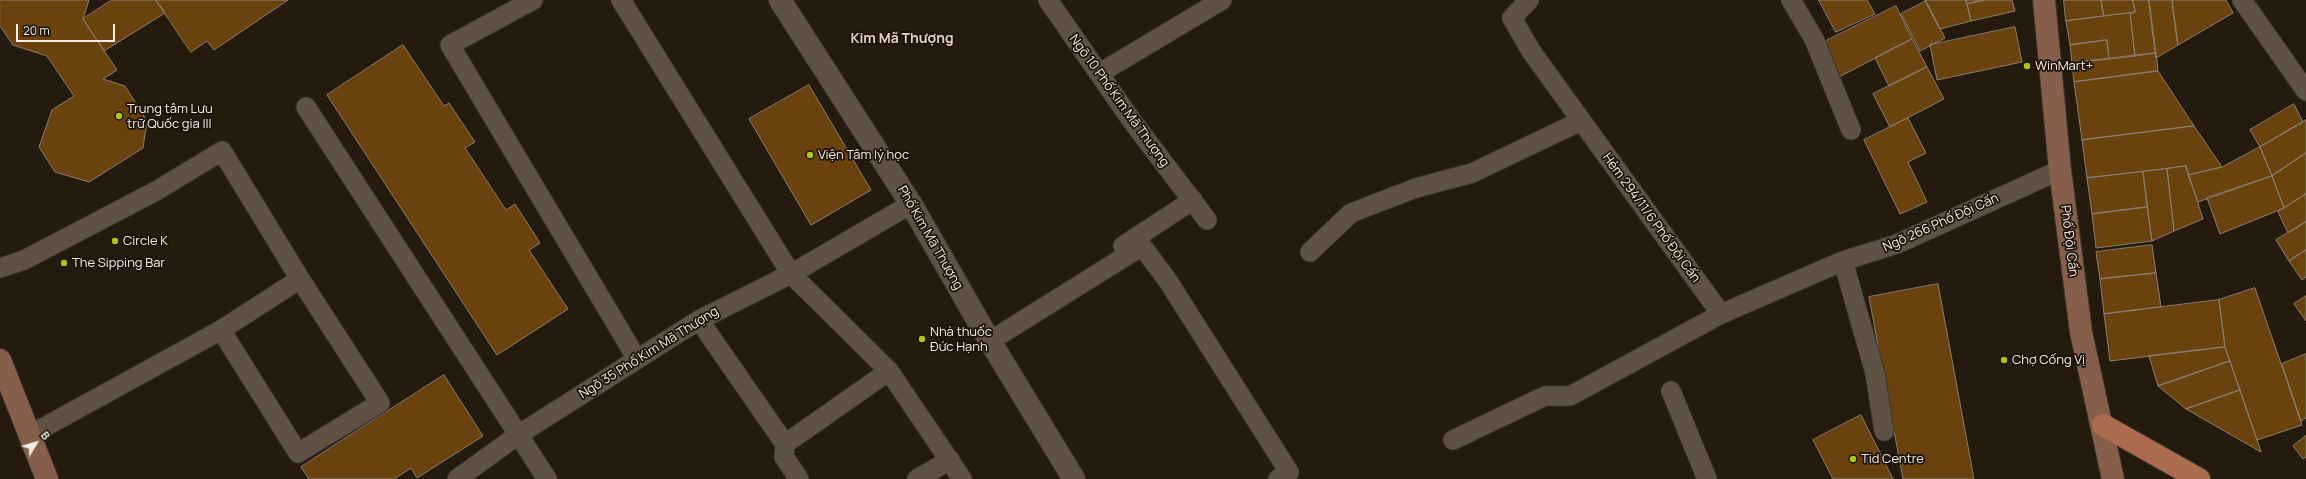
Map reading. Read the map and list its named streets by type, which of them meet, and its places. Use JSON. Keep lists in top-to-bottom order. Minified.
{"streets":{"street":["Phố Kim Mã Thượng","Phố Đội Cấn"],"lane":["Ngõ 10 Phố Kim Mã Thượng","Hẻm 294/11/6 Phố Đội Cấn","Ngõ 266 Phố Đội Cấn","Ngõ 35 Phố Kim Mã Thượng"]},"crossings":[["Hẻm 294/11/6 Phố Đội Cấn","Ngõ 266 Phố Đội Cấn"],["Ngõ 266 Phố Đội Cấn","Phố Đội Cấn"],["Phố Kim Mã Thượng","Ngõ 35 Phố Kim Mã Thượng"]],"districts":["Kim Mã Thượng"],"places":["WinMart+","Trung tâm Lưu trữ Quốc gia III","Viện Tâm lý học","Circle K","The Sipping Bar","Nhà thuốc Đức Hạnh","Chợ Cống Vị","Tid Centre"],"scale_bar":"20 m","north":"top right"}
